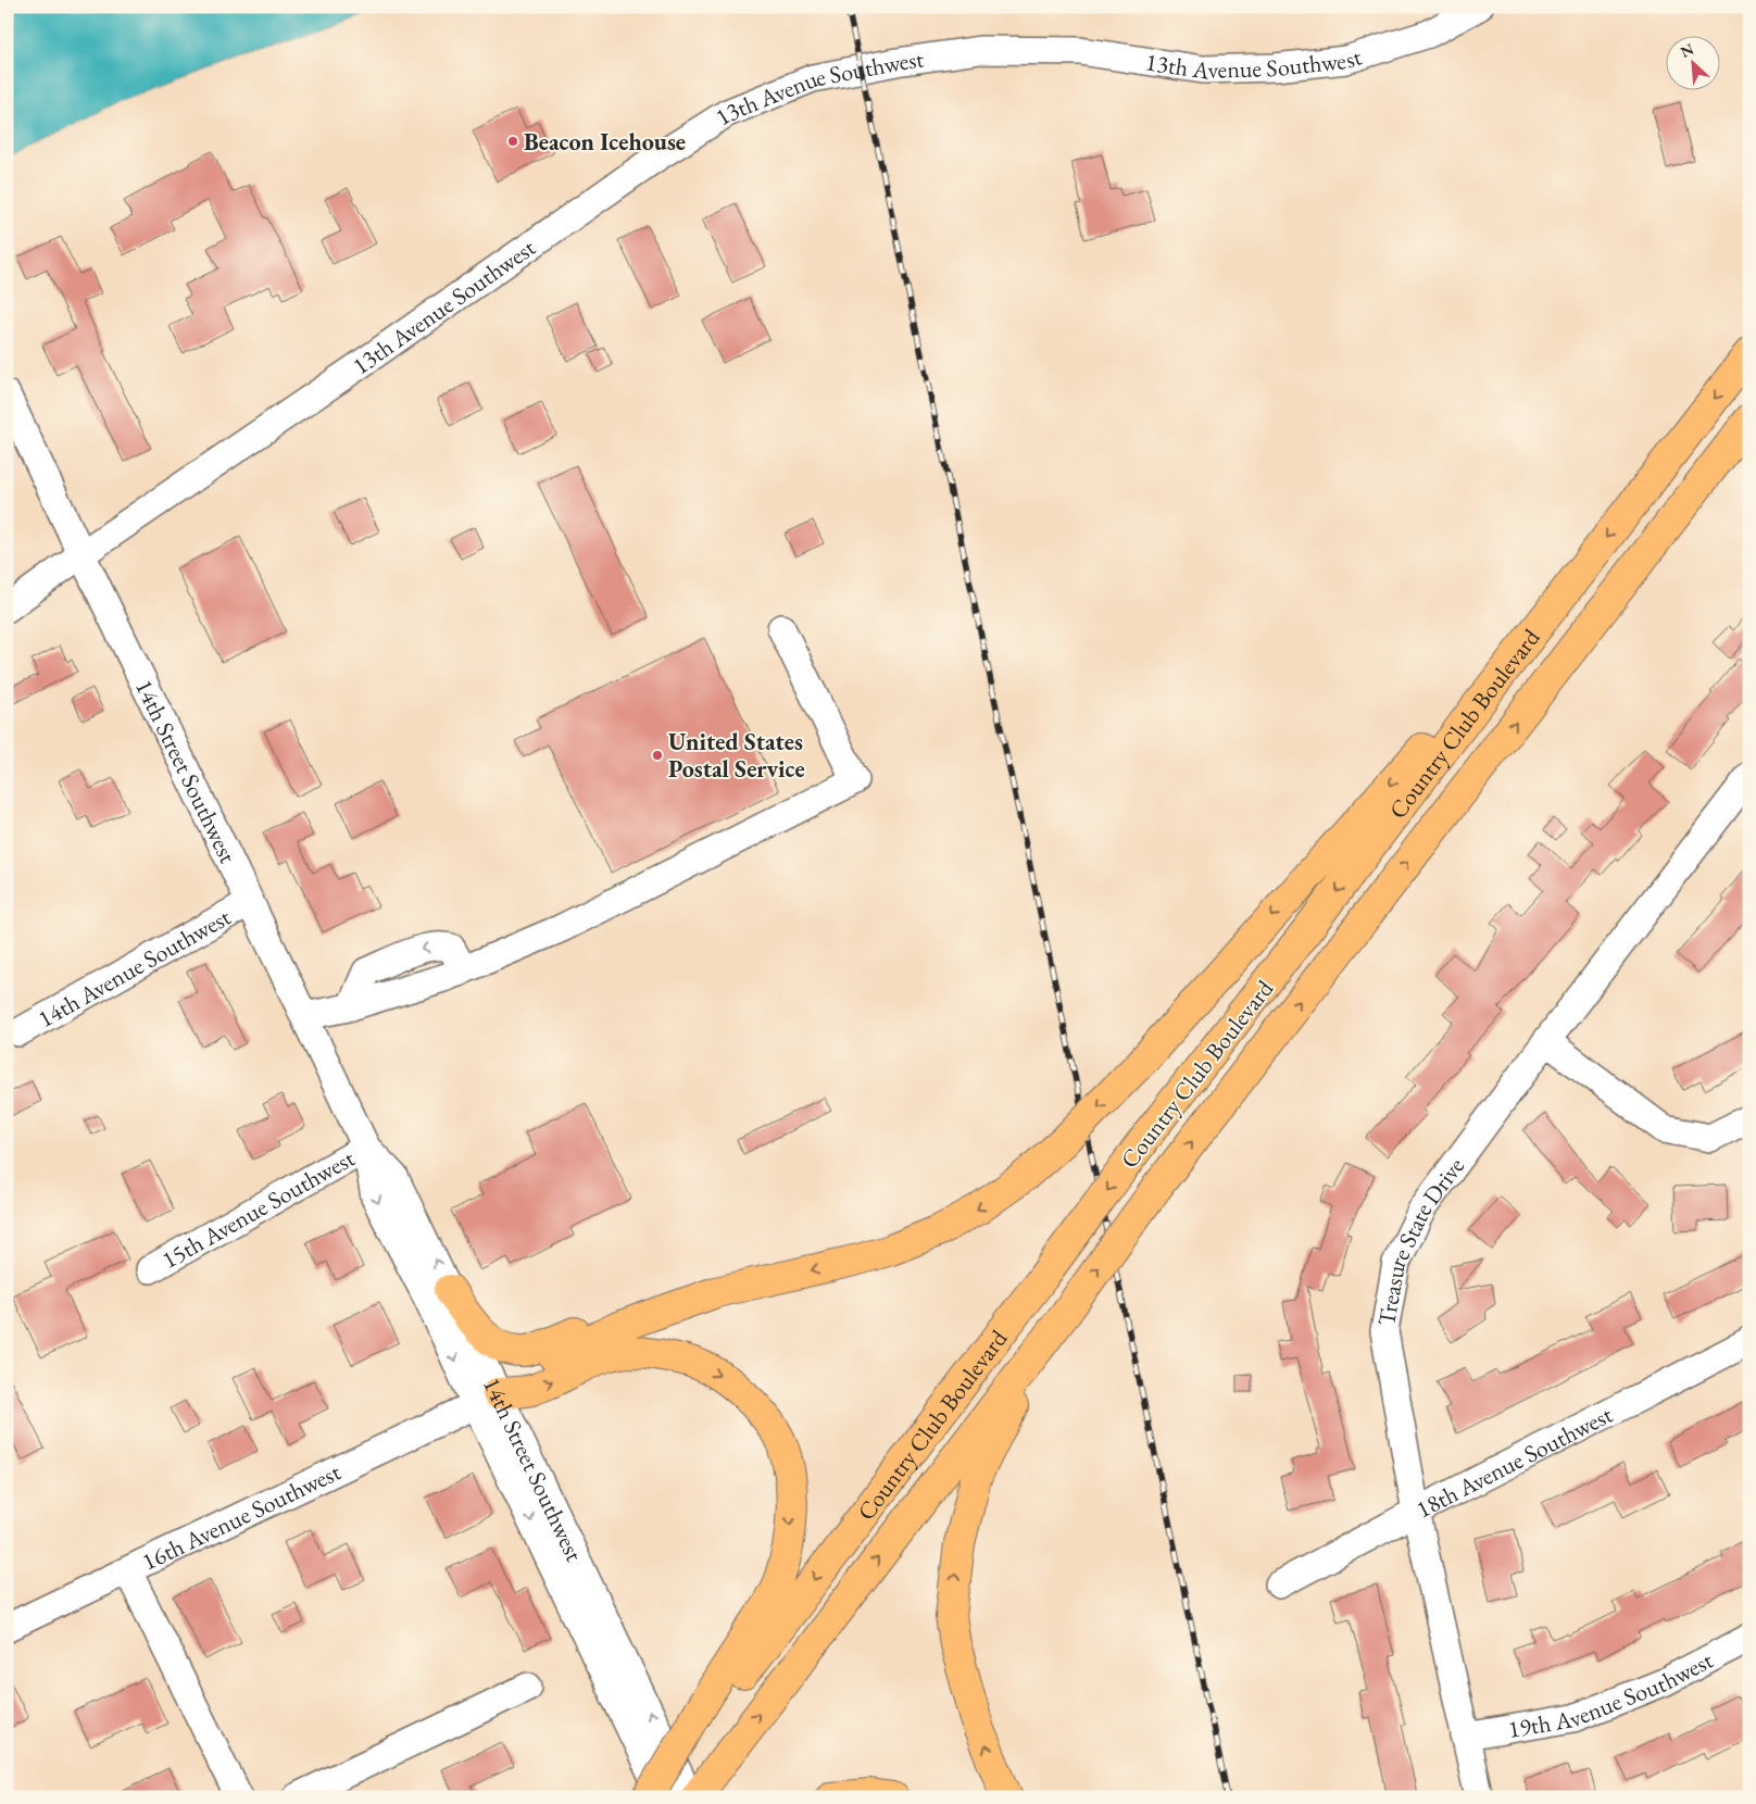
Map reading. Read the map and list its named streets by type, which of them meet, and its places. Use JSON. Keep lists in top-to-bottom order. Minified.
{"streets":{"highway":["Country Club Boulevard"],"street":["13th Avenue Southwest","14th Street Southwest","14th Avenue Southwest","15th Avenue Southwest","Treasure State Drive","18th Avenue Southwest","16th Avenue Southwest","19th Avenue Southwest"]},"crossings":[["13th Avenue Southwest","14th Street Southwest"],["14th Street Southwest","14th Avenue Southwest"],["14th Street Southwest","15th Avenue Southwest"],["14th Street Southwest","16th Avenue Southwest"],["Treasure State Drive","18th Avenue Southwest"],["Treasure State Drive","19th Avenue Southwest"]],"places":["Beacon Icehouse","United States Postal Service"],"north":"top left"}
